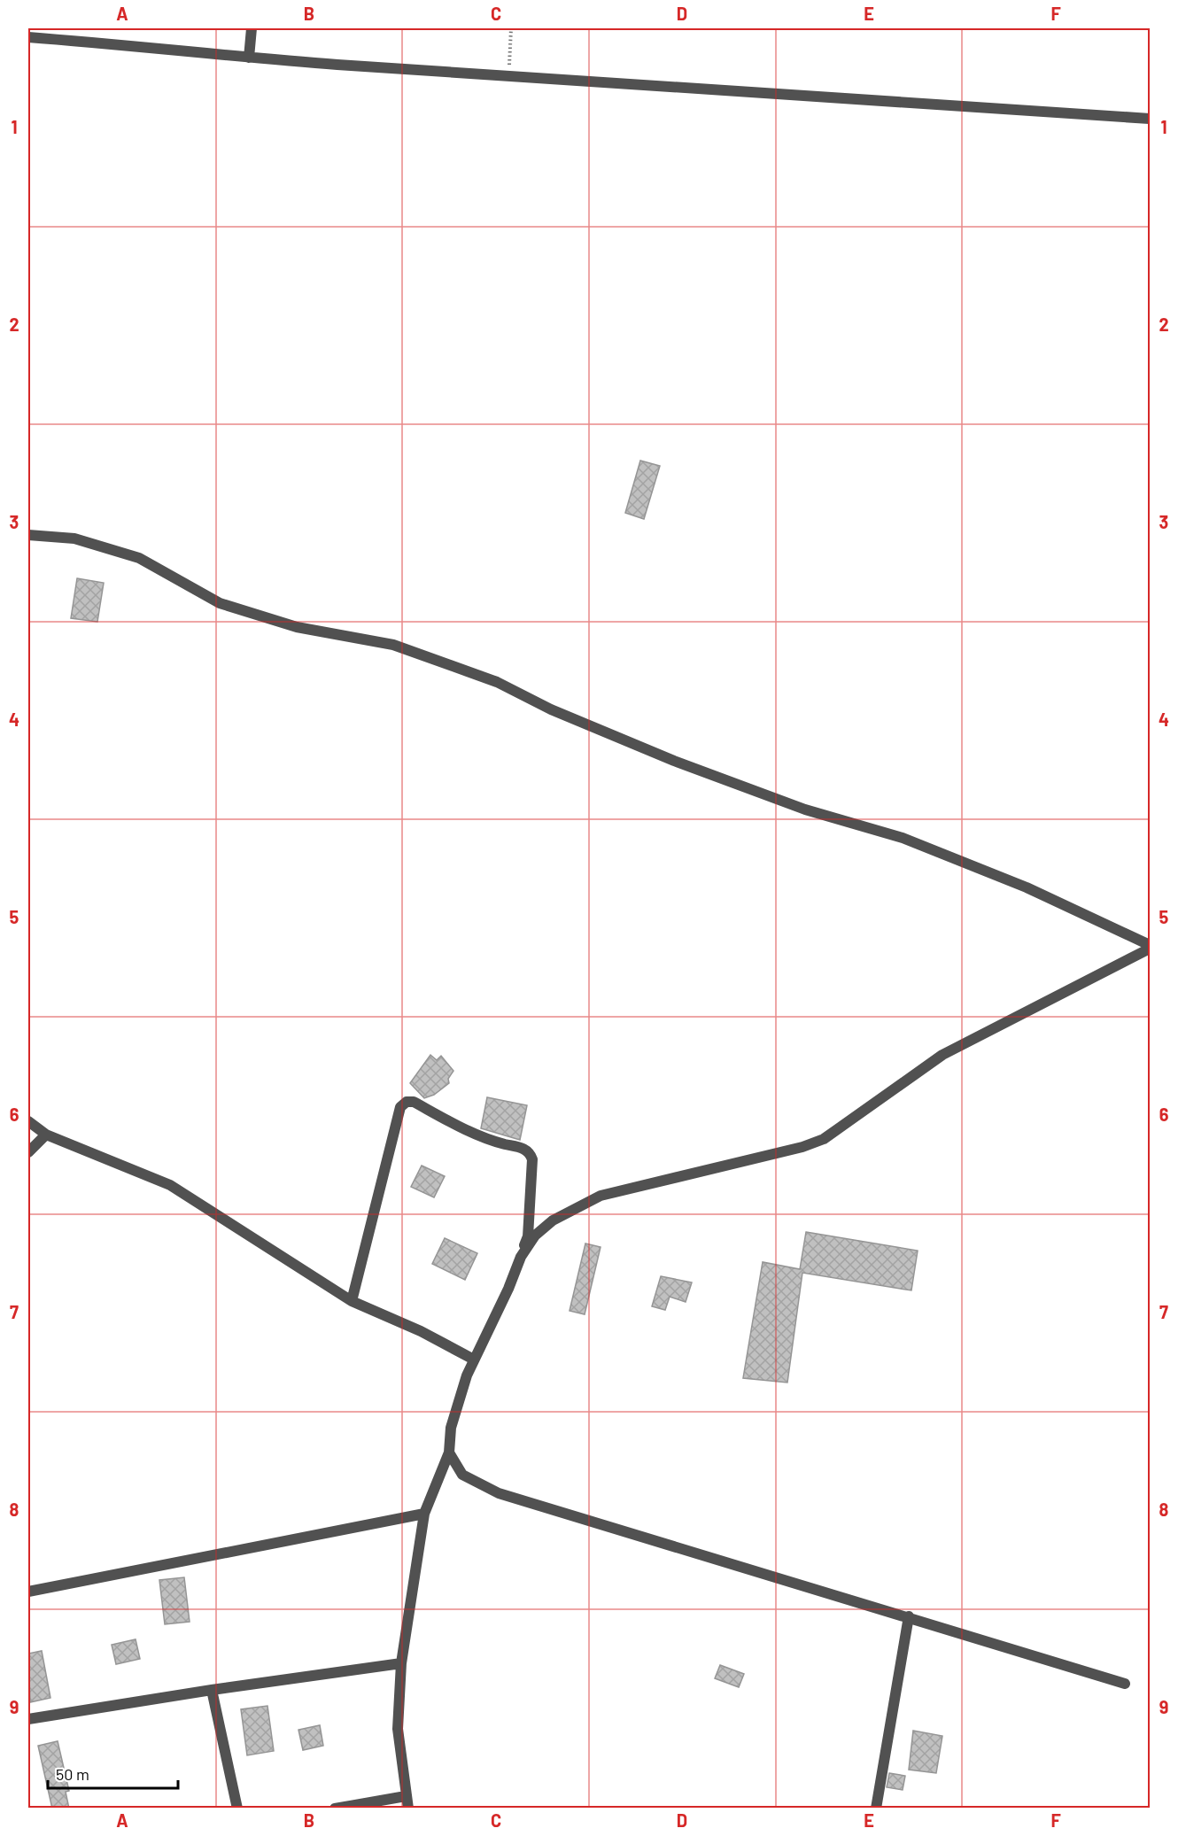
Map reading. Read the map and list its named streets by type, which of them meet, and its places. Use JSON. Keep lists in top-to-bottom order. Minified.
{"scale_bar":"50 m","grid":{"columns":["A","B","C","D","E","F"],"rows":["1","2","3","4","5","6","7","8","9"]}}
